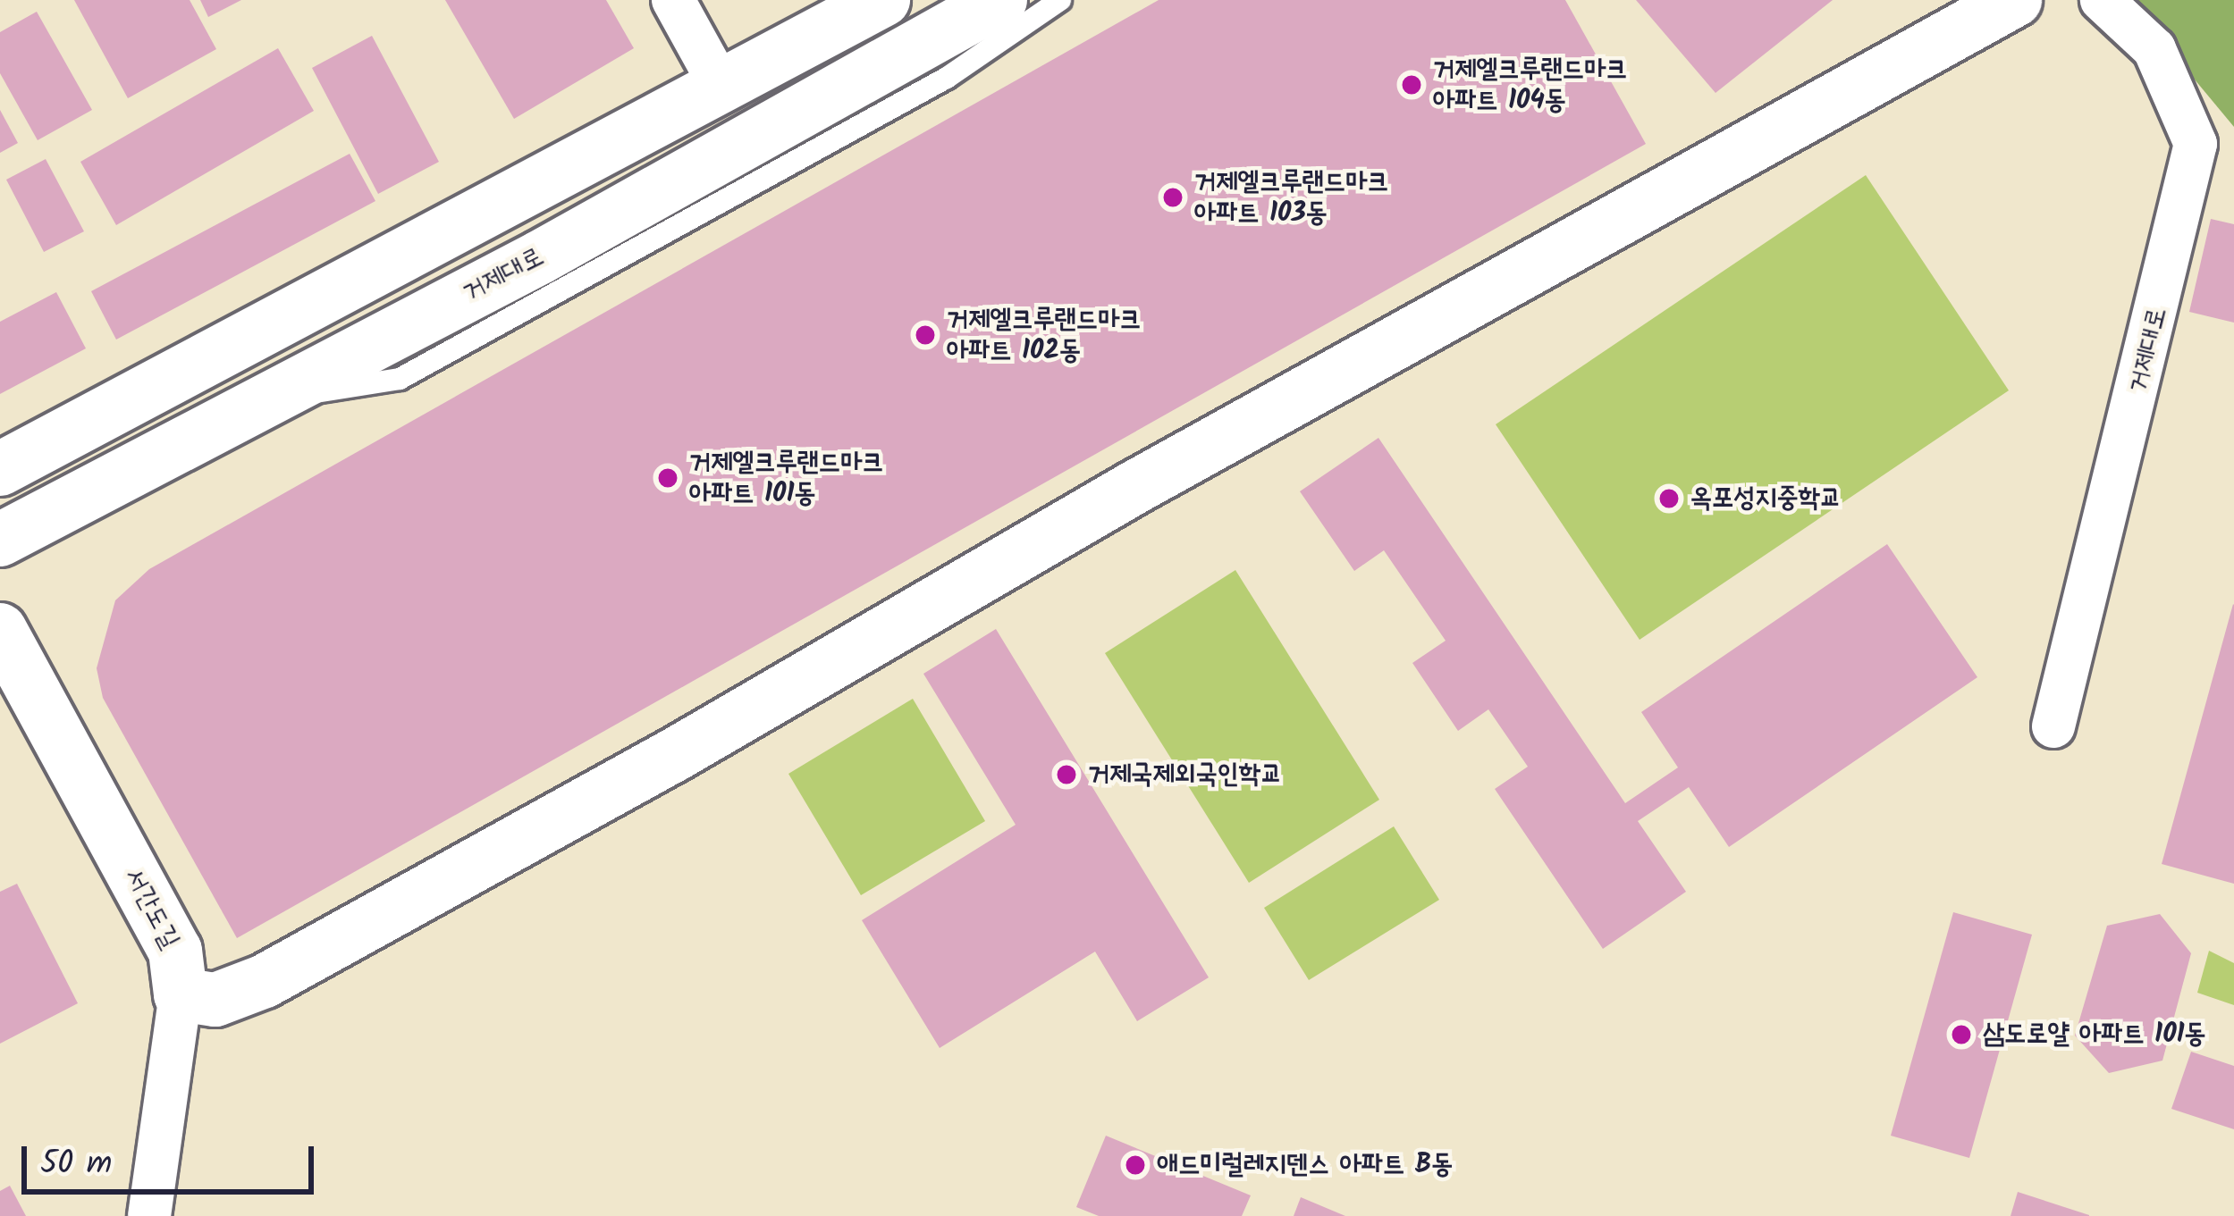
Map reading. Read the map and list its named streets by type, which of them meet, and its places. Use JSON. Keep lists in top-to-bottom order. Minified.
{"streets":{"street":["거제대로","서간도길"]},"places":["거제엘크루랜드마크 아파트 104동","거제엘크루랜드마크 아파트 103동","거제엘크루랜드마크 아파트 102동","거제엘크루랜드마크 아파트 101동","옥포성지중학교","거제국제외국인학교","삼도로얄 아파트 101동","애드미럴레지덴스 아파트 B동"],"scale_bar":"50 m"}
